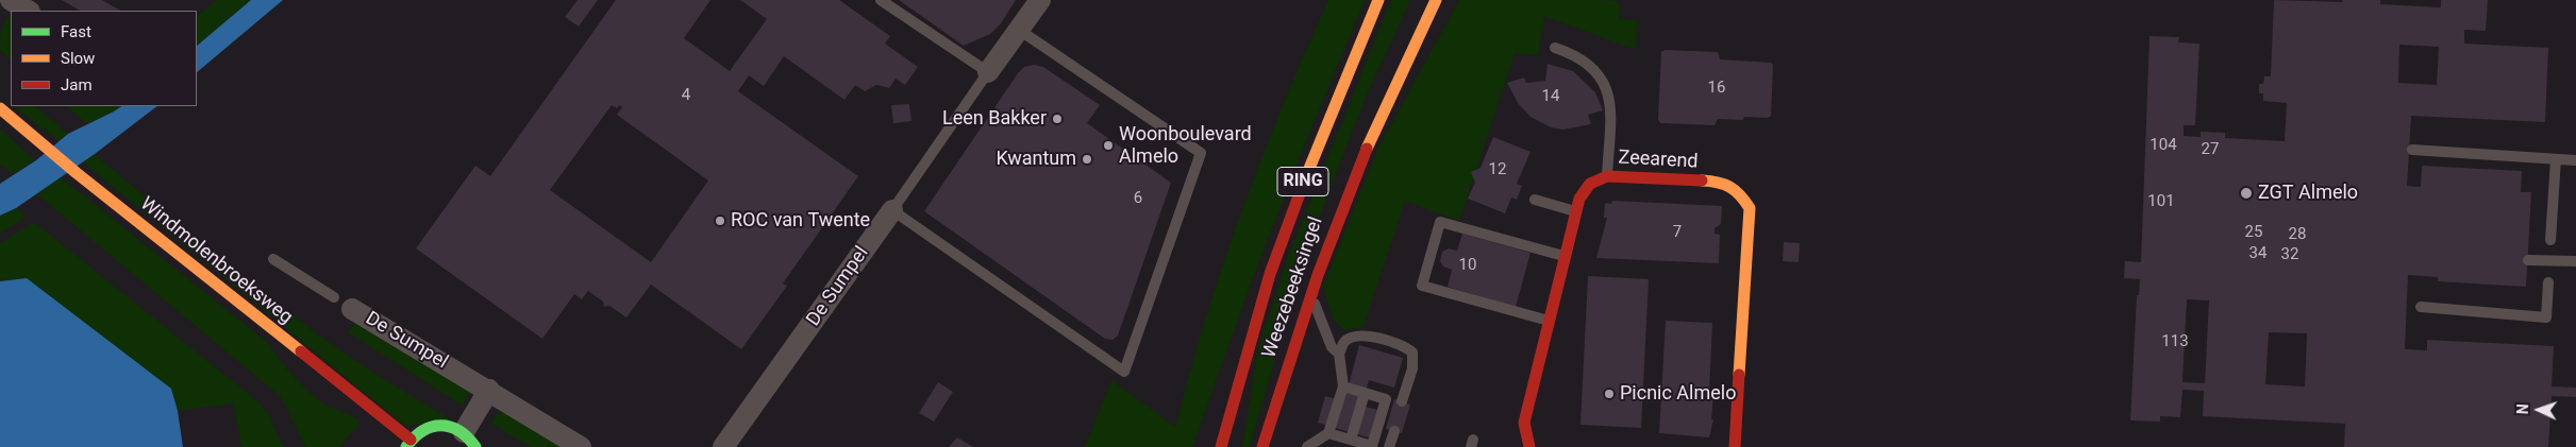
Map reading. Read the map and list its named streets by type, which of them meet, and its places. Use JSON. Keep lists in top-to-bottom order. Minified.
{"streets":{"street":["Zeearend","RING","Windmolenbroeksweg","De Sumpel","Weezebeeksingel"]},"places":["Leen Bakker","Woonboulevard Almelo","Kwantum","ZGT Almelo","ROC van Twente","Picnic Almelo"],"house_numbers":["16","4","14","104","27","12","6","101","7","25","28","34","32","10","113"],"legend":["Fast","Slow","Jam"],"north":"left"}
